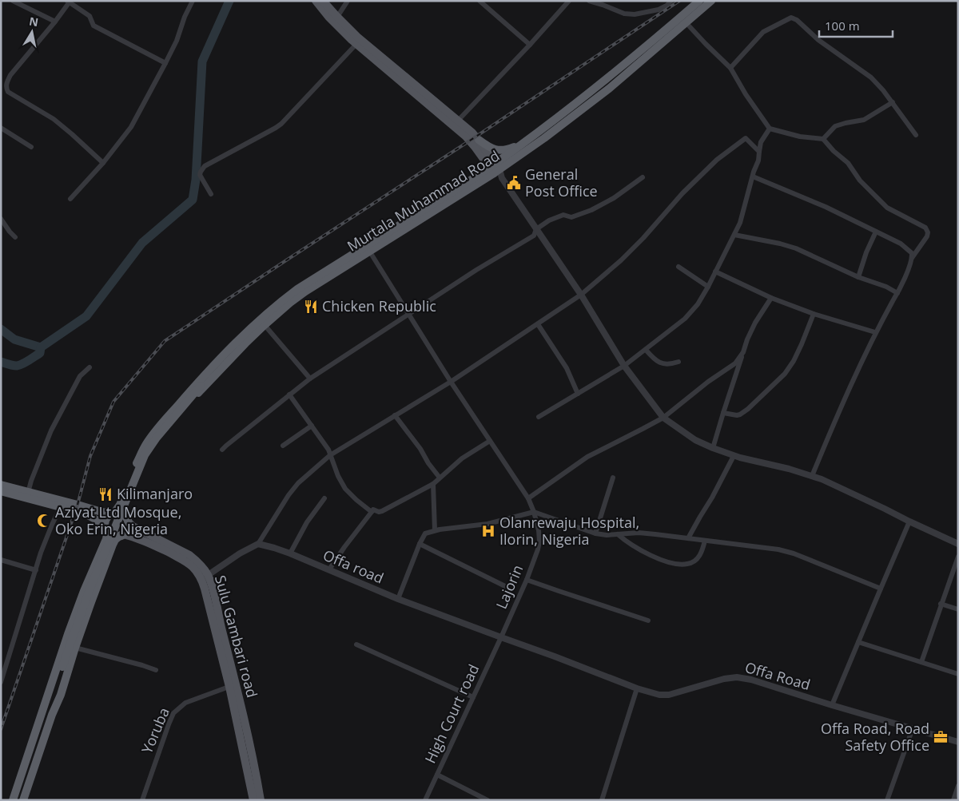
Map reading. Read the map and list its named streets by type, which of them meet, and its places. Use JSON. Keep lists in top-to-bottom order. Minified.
{"streets":{"highway":["Murtala Muhammad Road"],"main road":["Sulu Gambari road"],"street":["Offa road","Lajorin","Offa Road","High Court road","Yoruba"]},"crossings":[["Murtala Muhammad Road","Lajorin"],["Murtala Muhammad Road","Sulu Gambari road"],["Offa road","Lajorin"],["Offa road","Offa Road"],["Offa road","High Court road"],["Lajorin","Offa Road"],["Lajorin","High Court road"],["Sulu Gambari road","Yoruba"],["Offa Road","High Court road"]],"places":{"public building":["General Post Office"],"restaurant":["Chicken Republic","Kilimanjaro"],"mosque":["Aziyat Ltd Mosque, Oko Erin, Nigeria"],"hospital":["Olanrewaju Hospital, Ilorin, Nigeria"],"office":["Offa Road, Road Safety Office"]},"scale_bar":"100 m","north":"top"}
